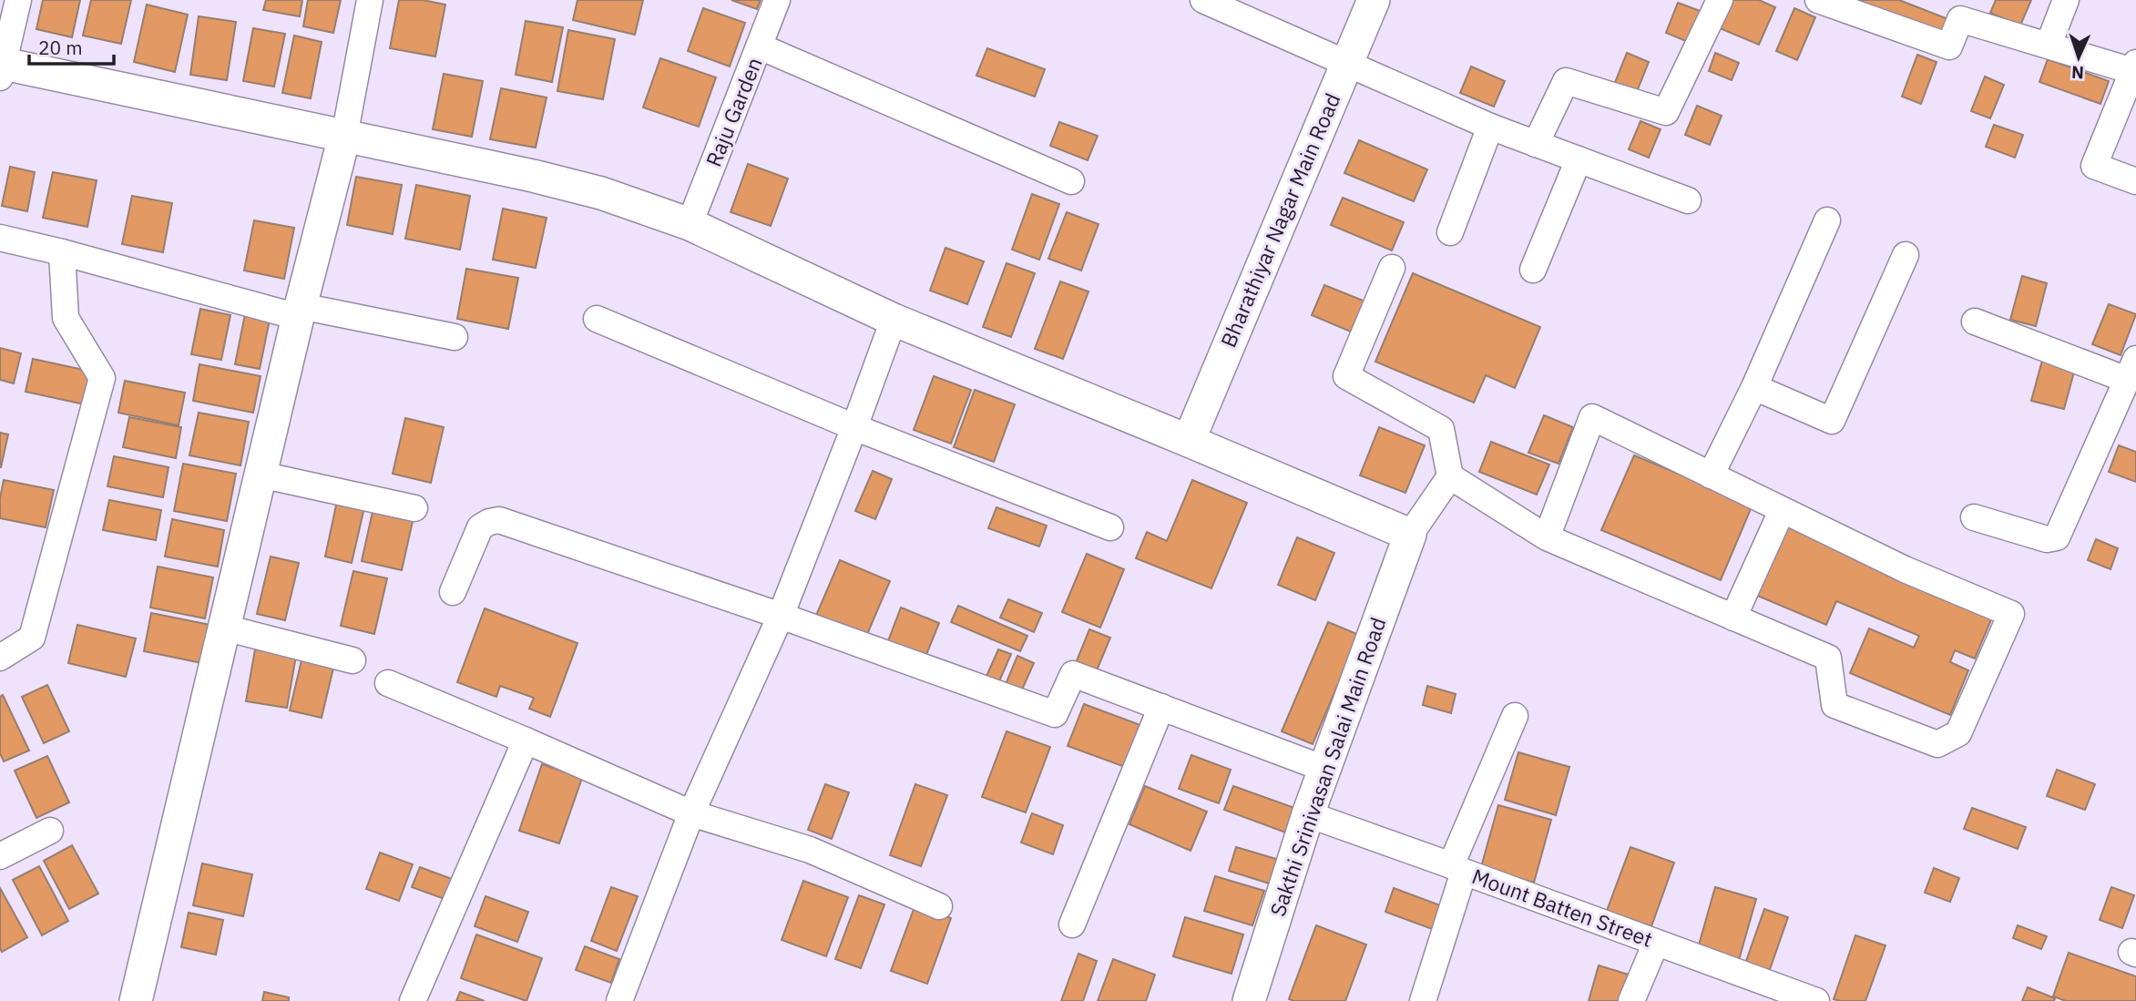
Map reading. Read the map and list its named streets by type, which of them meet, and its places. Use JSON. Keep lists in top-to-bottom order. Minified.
{"streets":{"street":["Raju Garden","Bharathiyar Nagar Main Road","Sakthi Srinivasan Salai Main Road","Mount Batten Street"]},"crossings":[["Sakthi Srinivasan Salai Main Road","Mount Batten Street"]],"scale_bar":"20 m","north":"bottom"}
